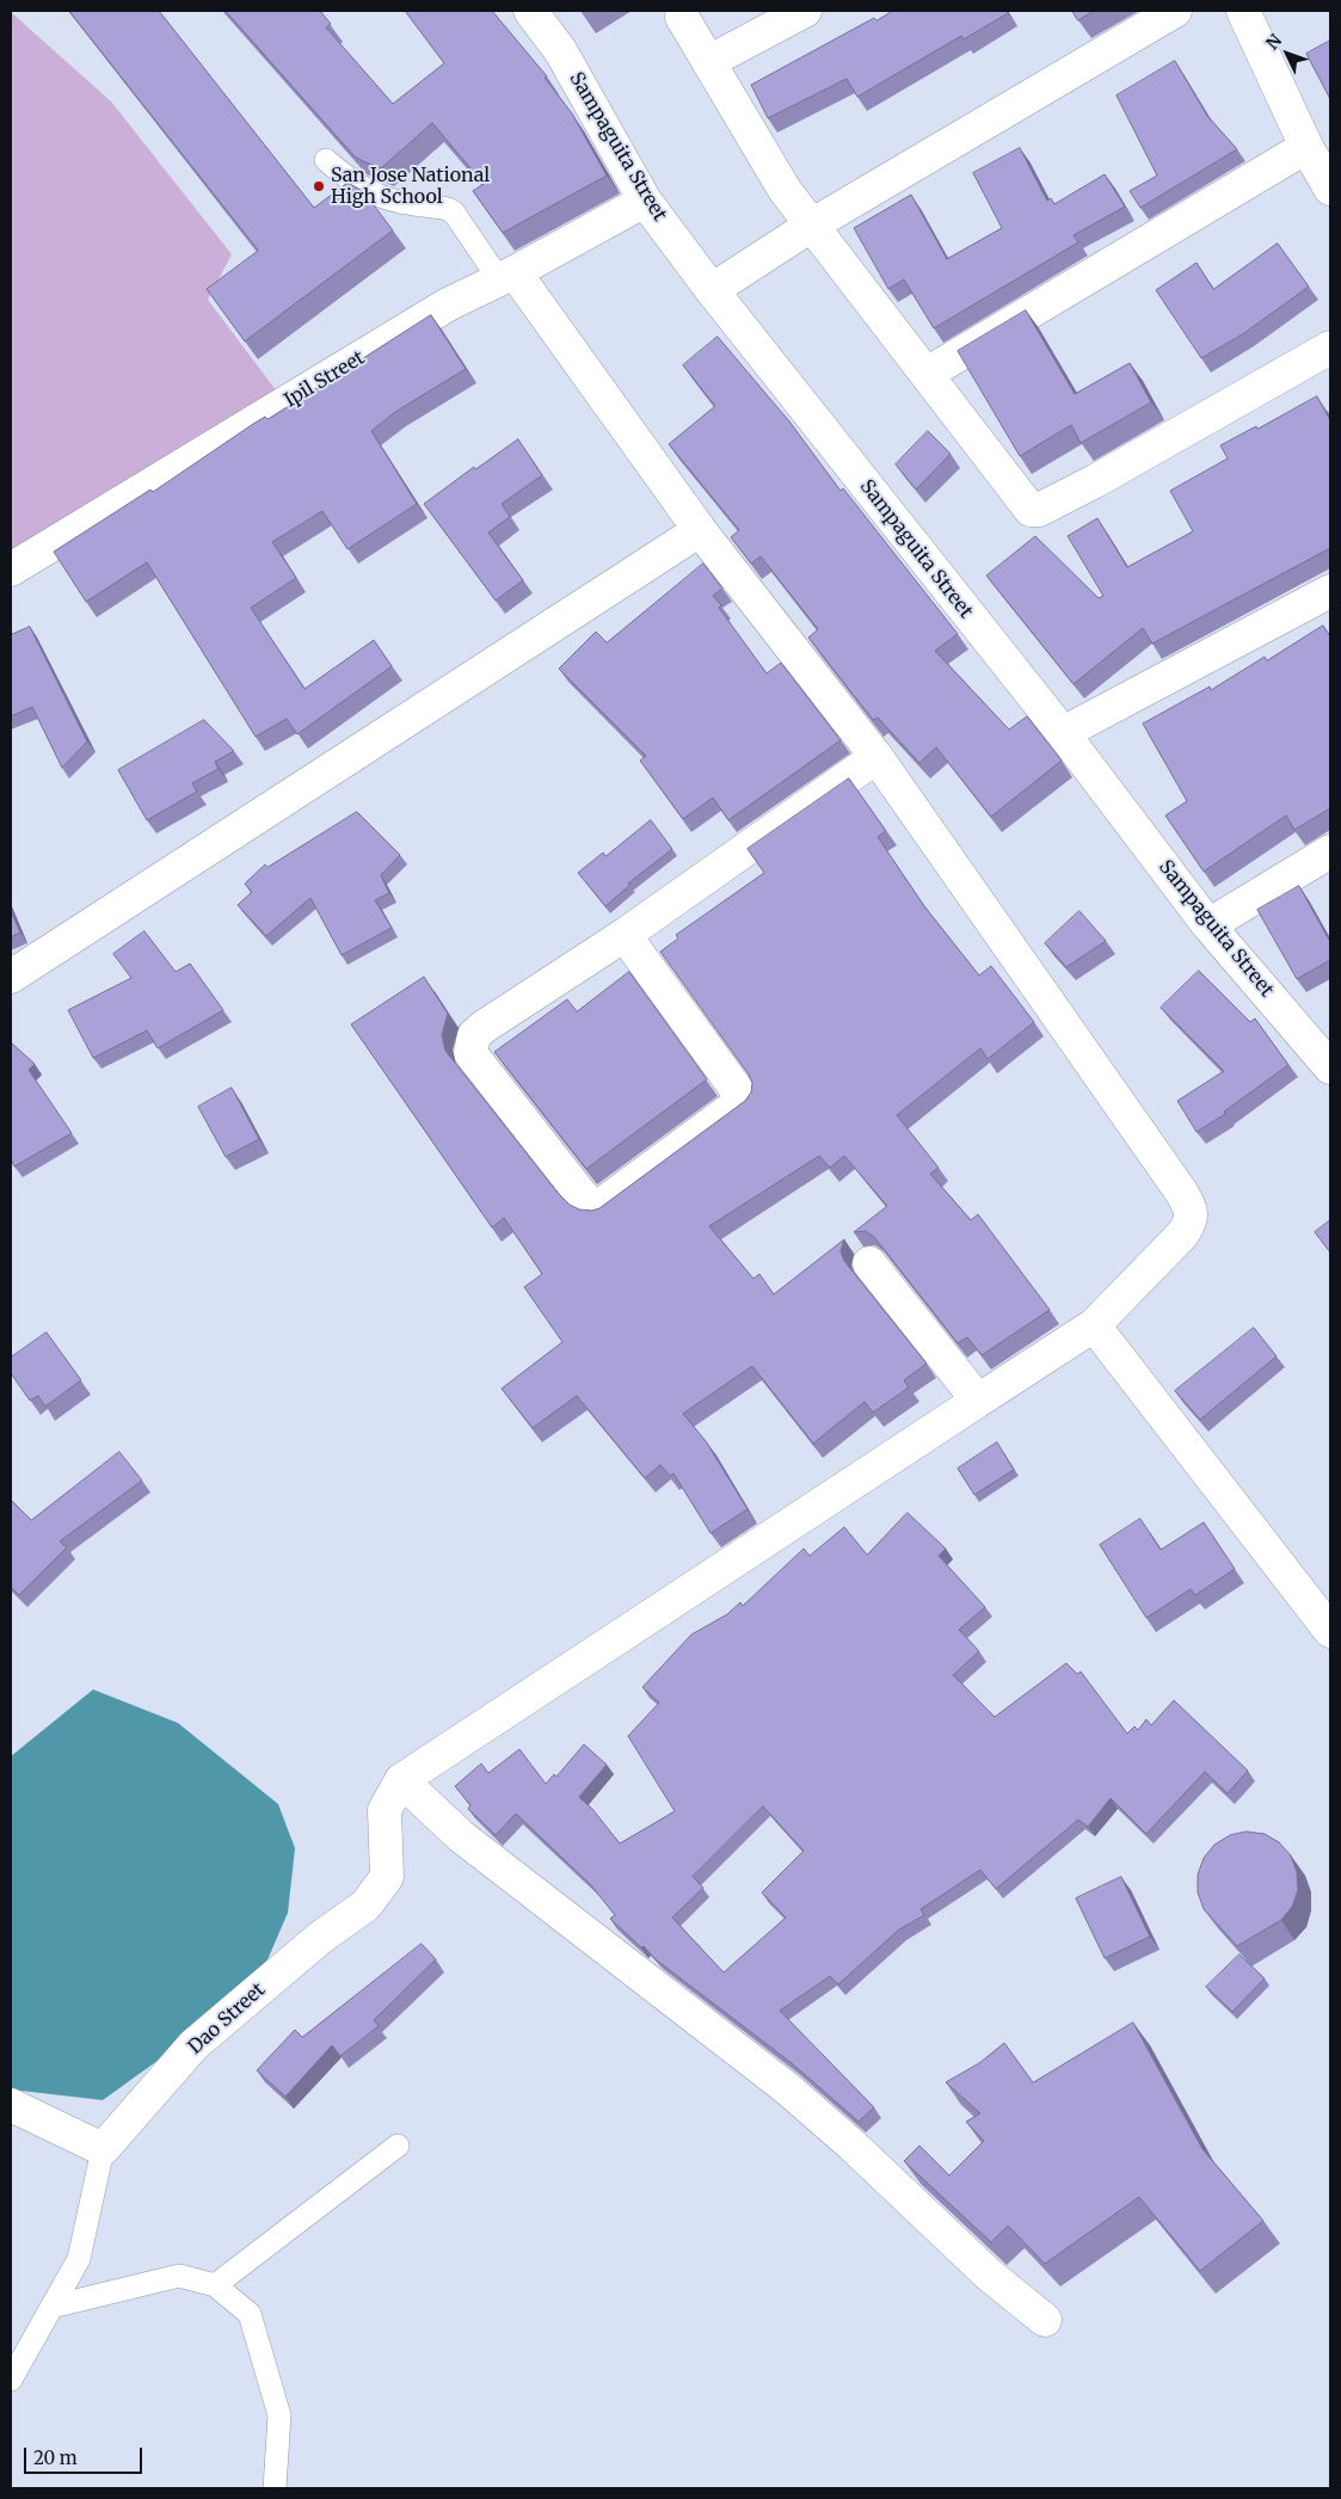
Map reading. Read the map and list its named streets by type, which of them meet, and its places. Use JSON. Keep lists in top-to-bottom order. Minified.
{"streets":{"street":["Sampaguita Street","Ipil Street","Dao Street"]},"crossings":[["Sampaguita Street","Ipil Street"]],"places":["San Jose National High School"],"scale_bar":"20 m","north":"top left"}
